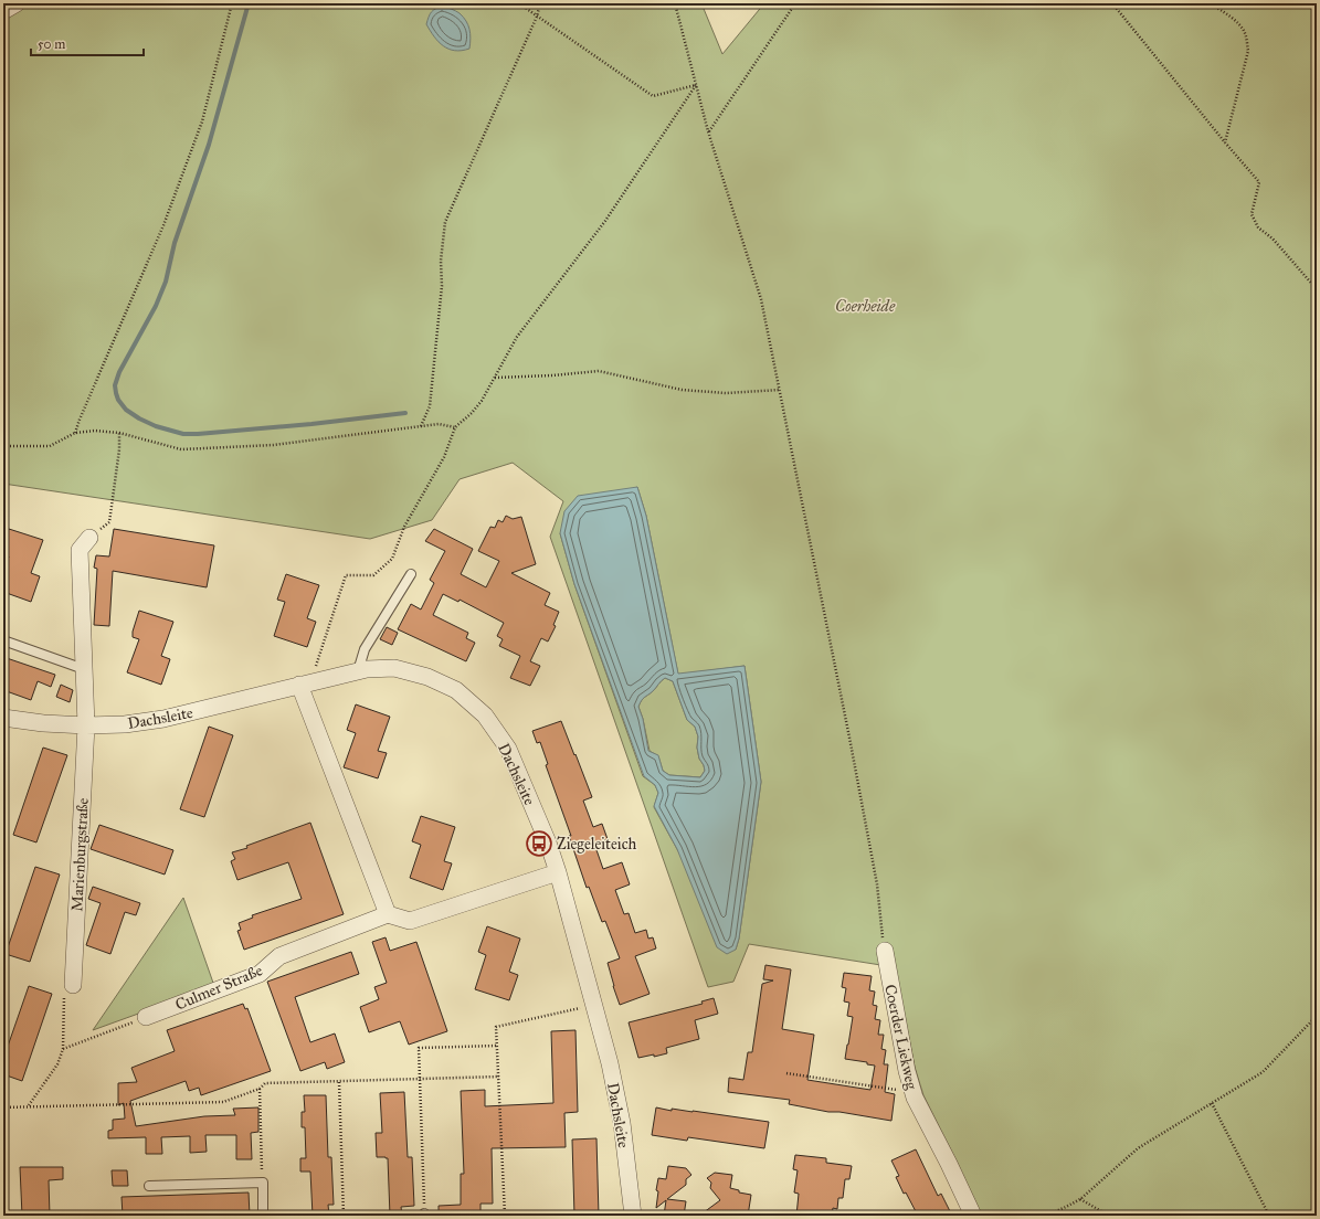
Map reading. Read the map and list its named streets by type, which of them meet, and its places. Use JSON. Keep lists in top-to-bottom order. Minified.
{"streets":{"street":["Dachsleite","Marienburgstraße","Culmer Straße","Coerder Liekweg"]},"crossings":[["Dachsleite","Marienburgstraße"]],"parks":["Coerheide"],"places":{"bus stop":["Ziegeleiteich"]},"scale_bar":"50 m"}
